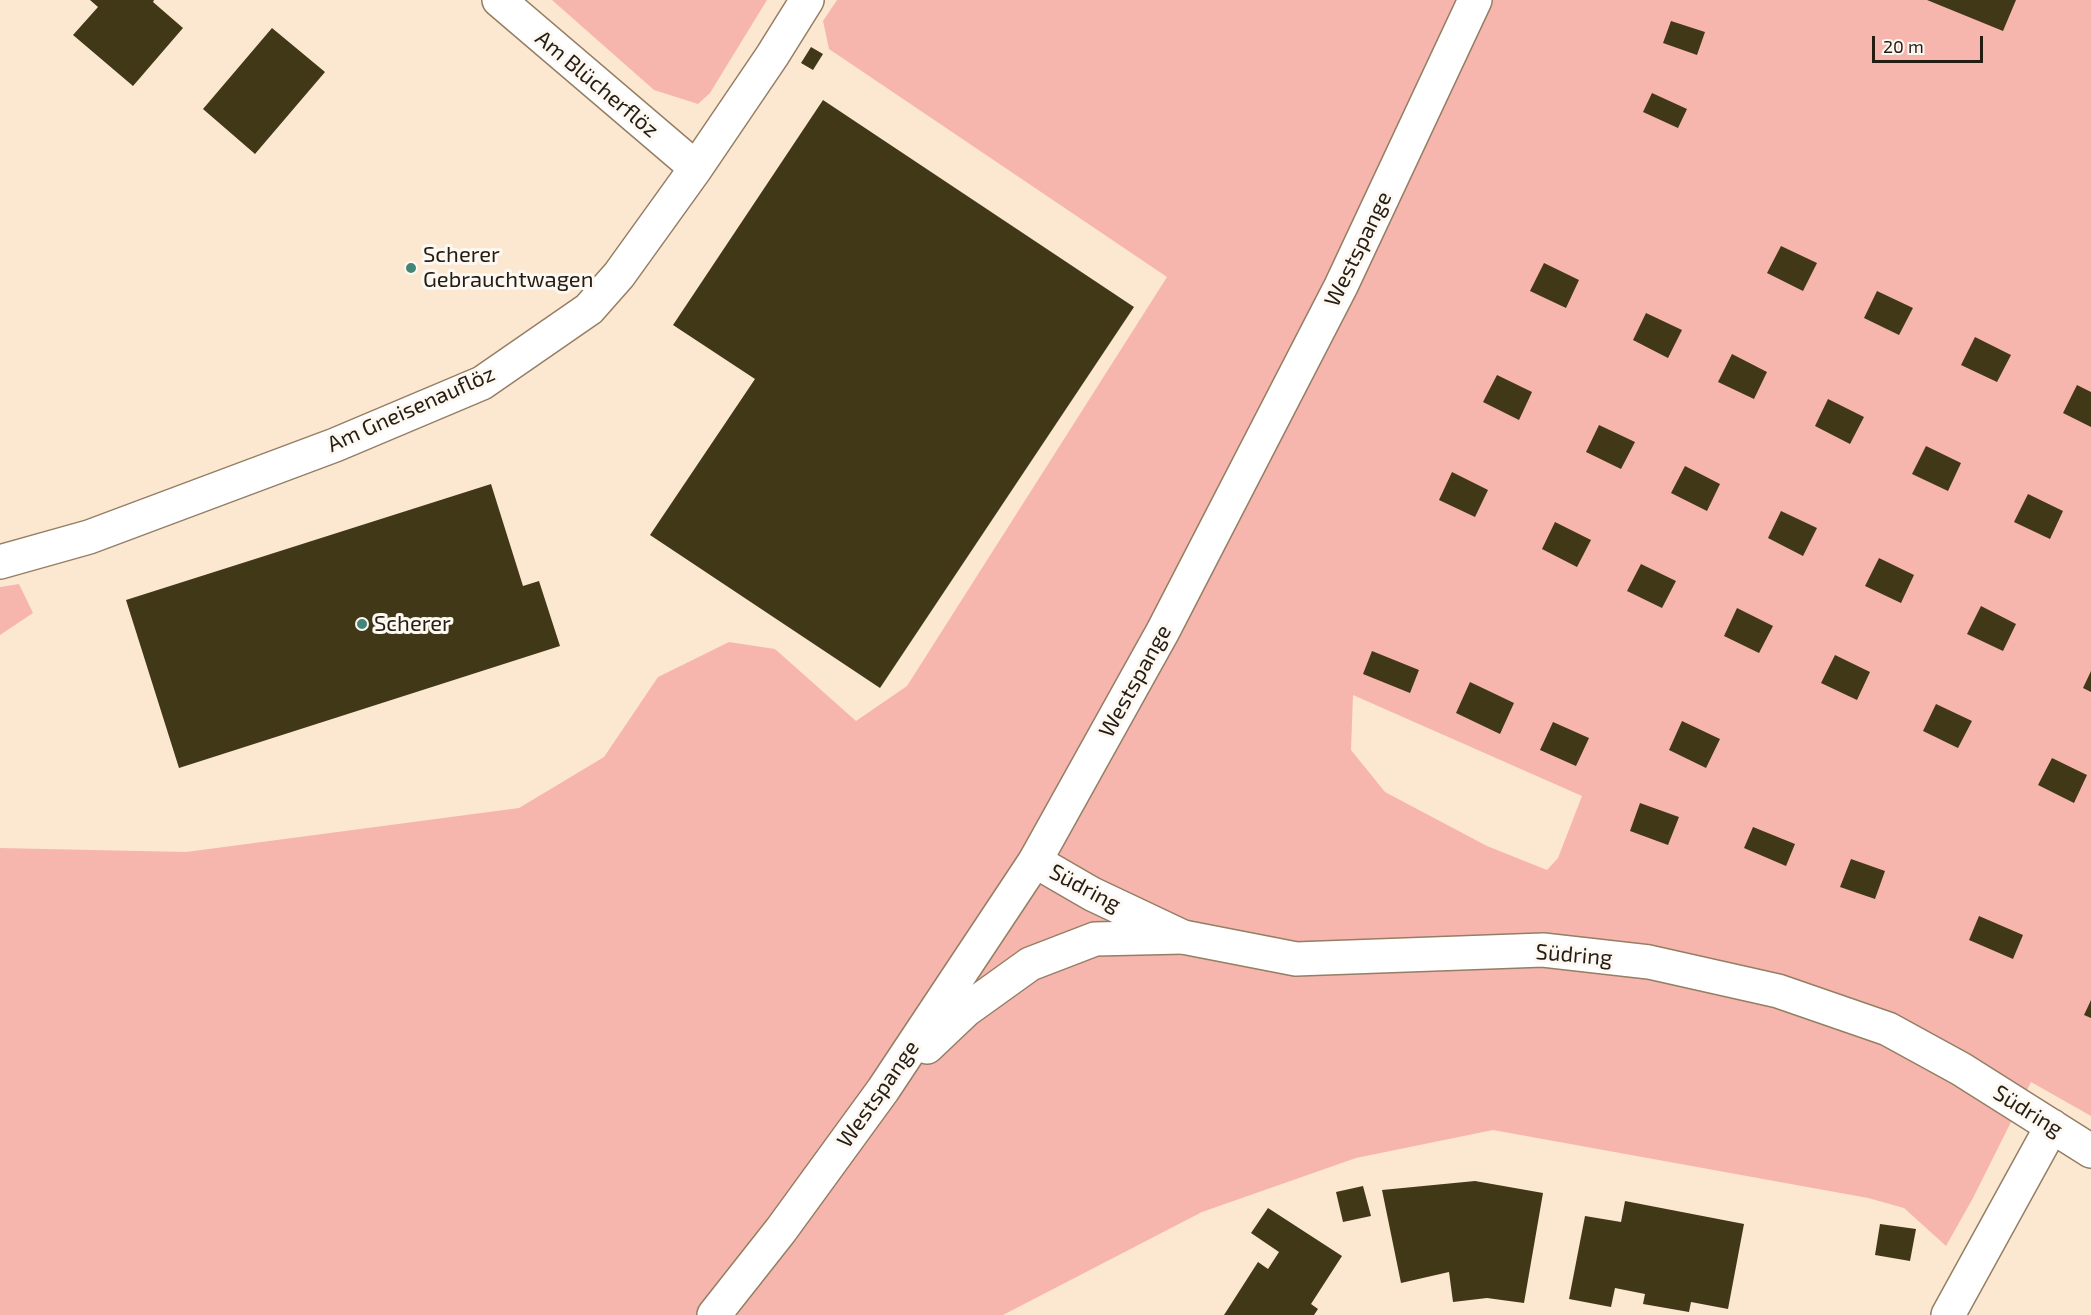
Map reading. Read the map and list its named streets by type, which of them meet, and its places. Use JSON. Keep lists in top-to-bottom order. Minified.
{"streets":{"street":["Am Blücherflöz","Westspange","Am Gneisenauflöz","Südring"]},"crossings":[["Am Blücherflöz","Am Gneisenauflöz"],["Westspange","Südring"]],"places":["Scherer Gebrauchtwagen","Scherer"],"scale_bar":"20 m"}
